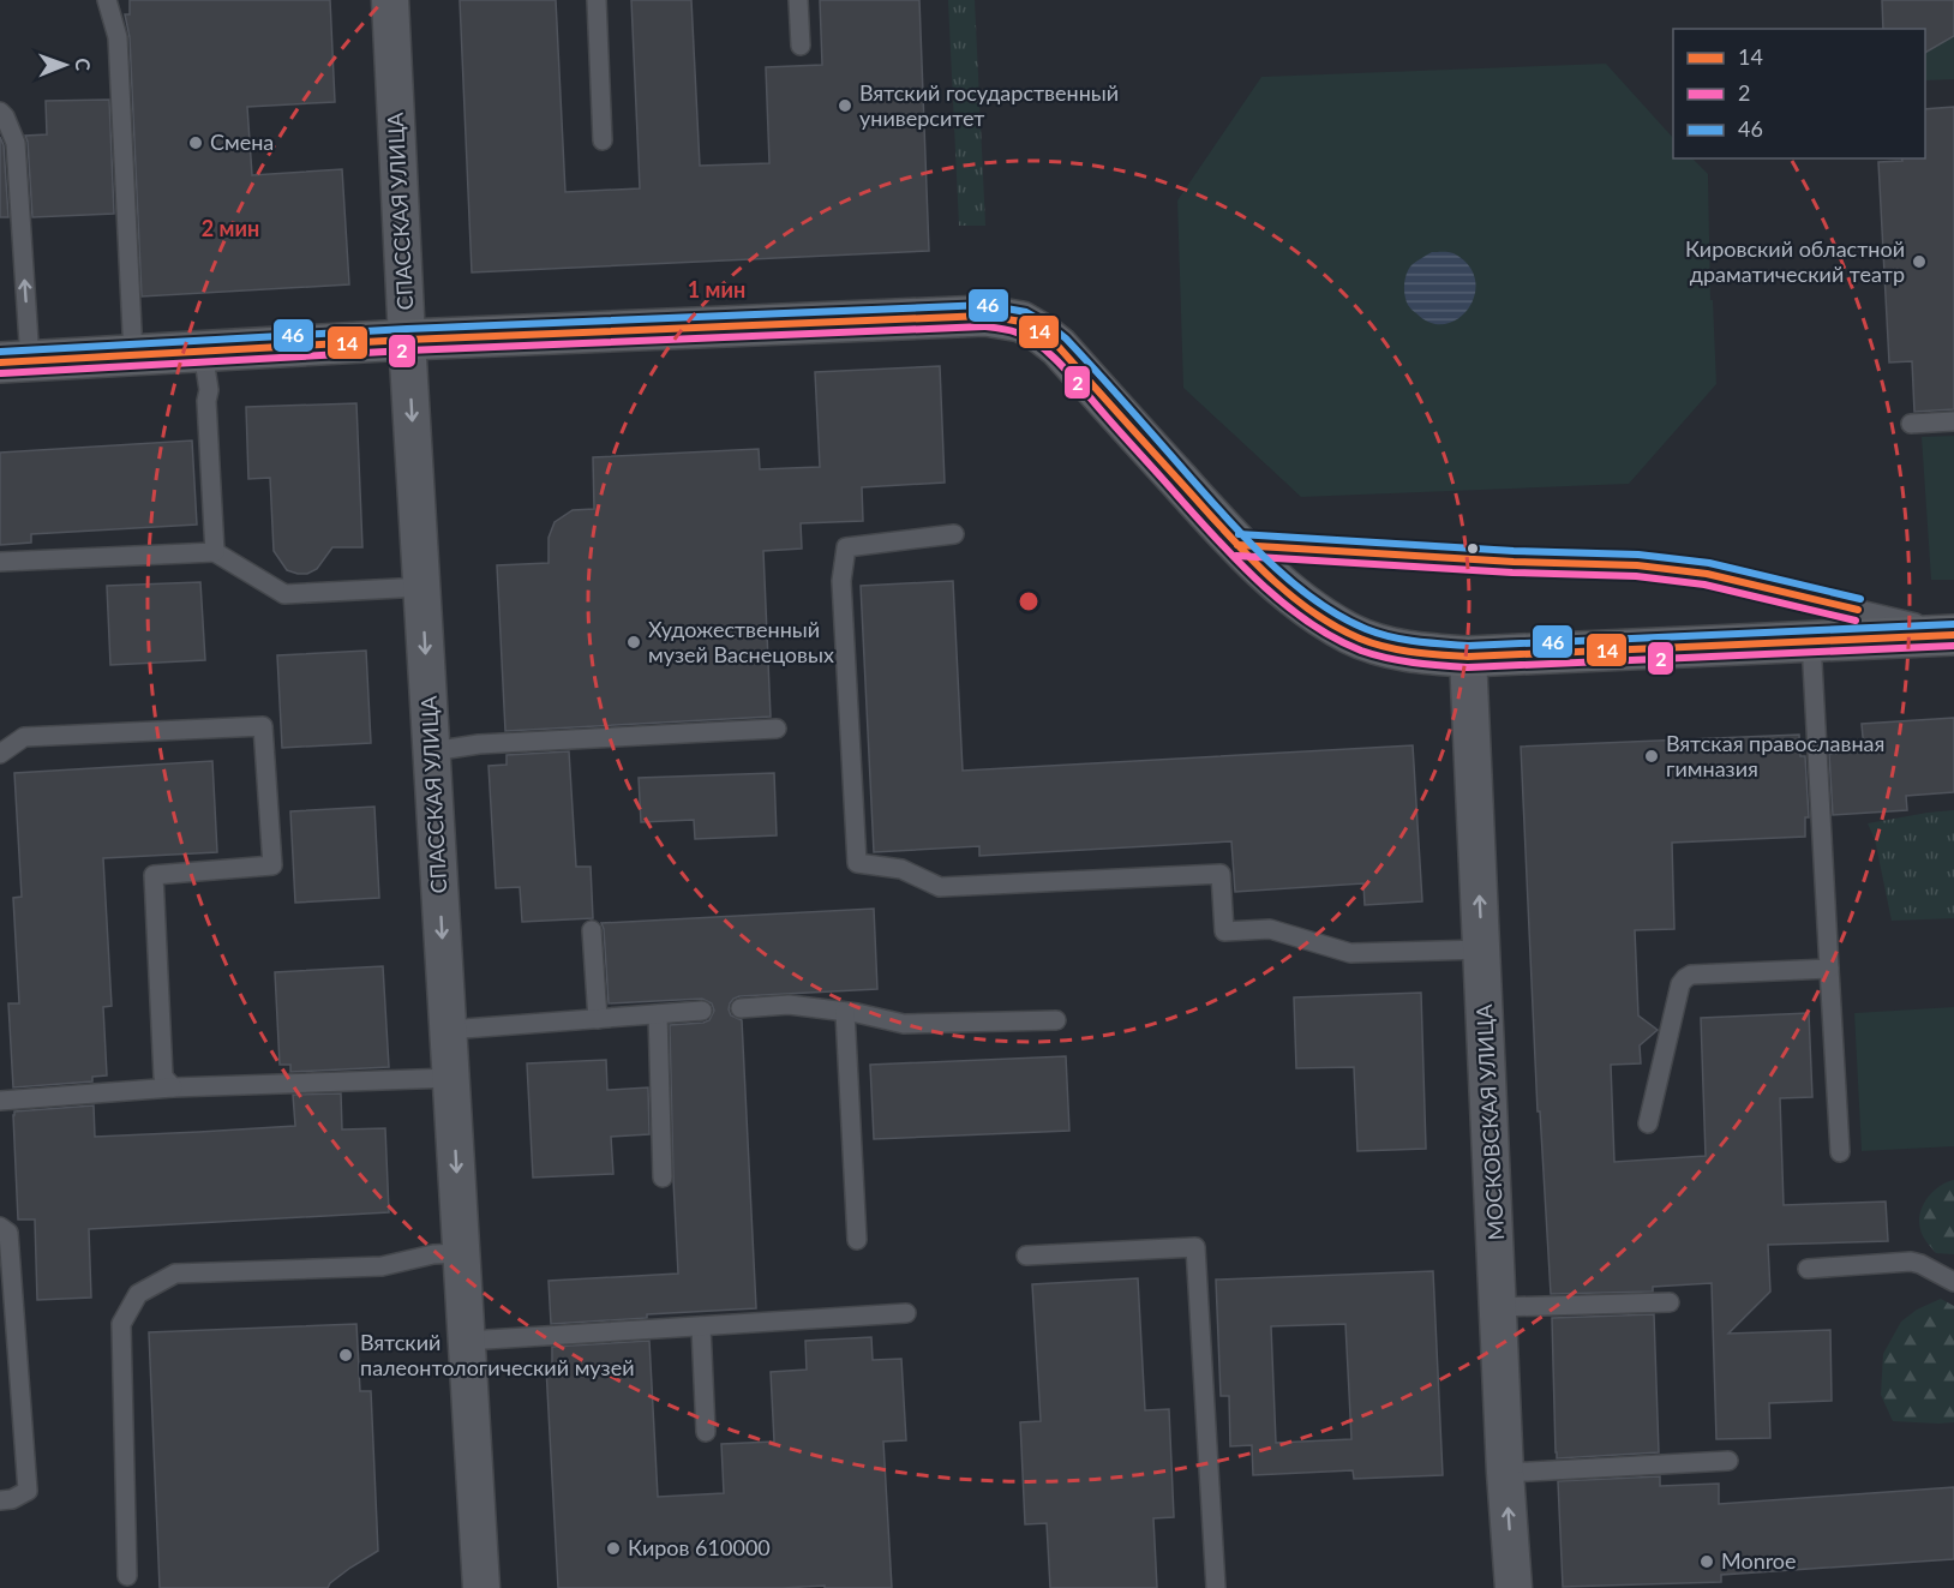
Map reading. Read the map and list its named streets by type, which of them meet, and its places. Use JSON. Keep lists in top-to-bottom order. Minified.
{"streets":{"street":["СПАССКАЯ УЛИЦА","МОСКОВСКАЯ УЛИЦА"]},"one_way":["СПАССКАЯ УЛИЦА","МОСКОВСКАЯ УЛИЦА"],"places":["Вятский государственный университет","Смена","Кировский областной драматический театр","Художественный музей Васнецовых","Вятская православная гимназия","Вятский палеонтологический музей","Киров 610000","Monroe"],"lines":["transit line 46","transit line 14","transit line 2"],"legend":["14","2","46"],"north":"right","rings":["2 мин","1 мин"]}
